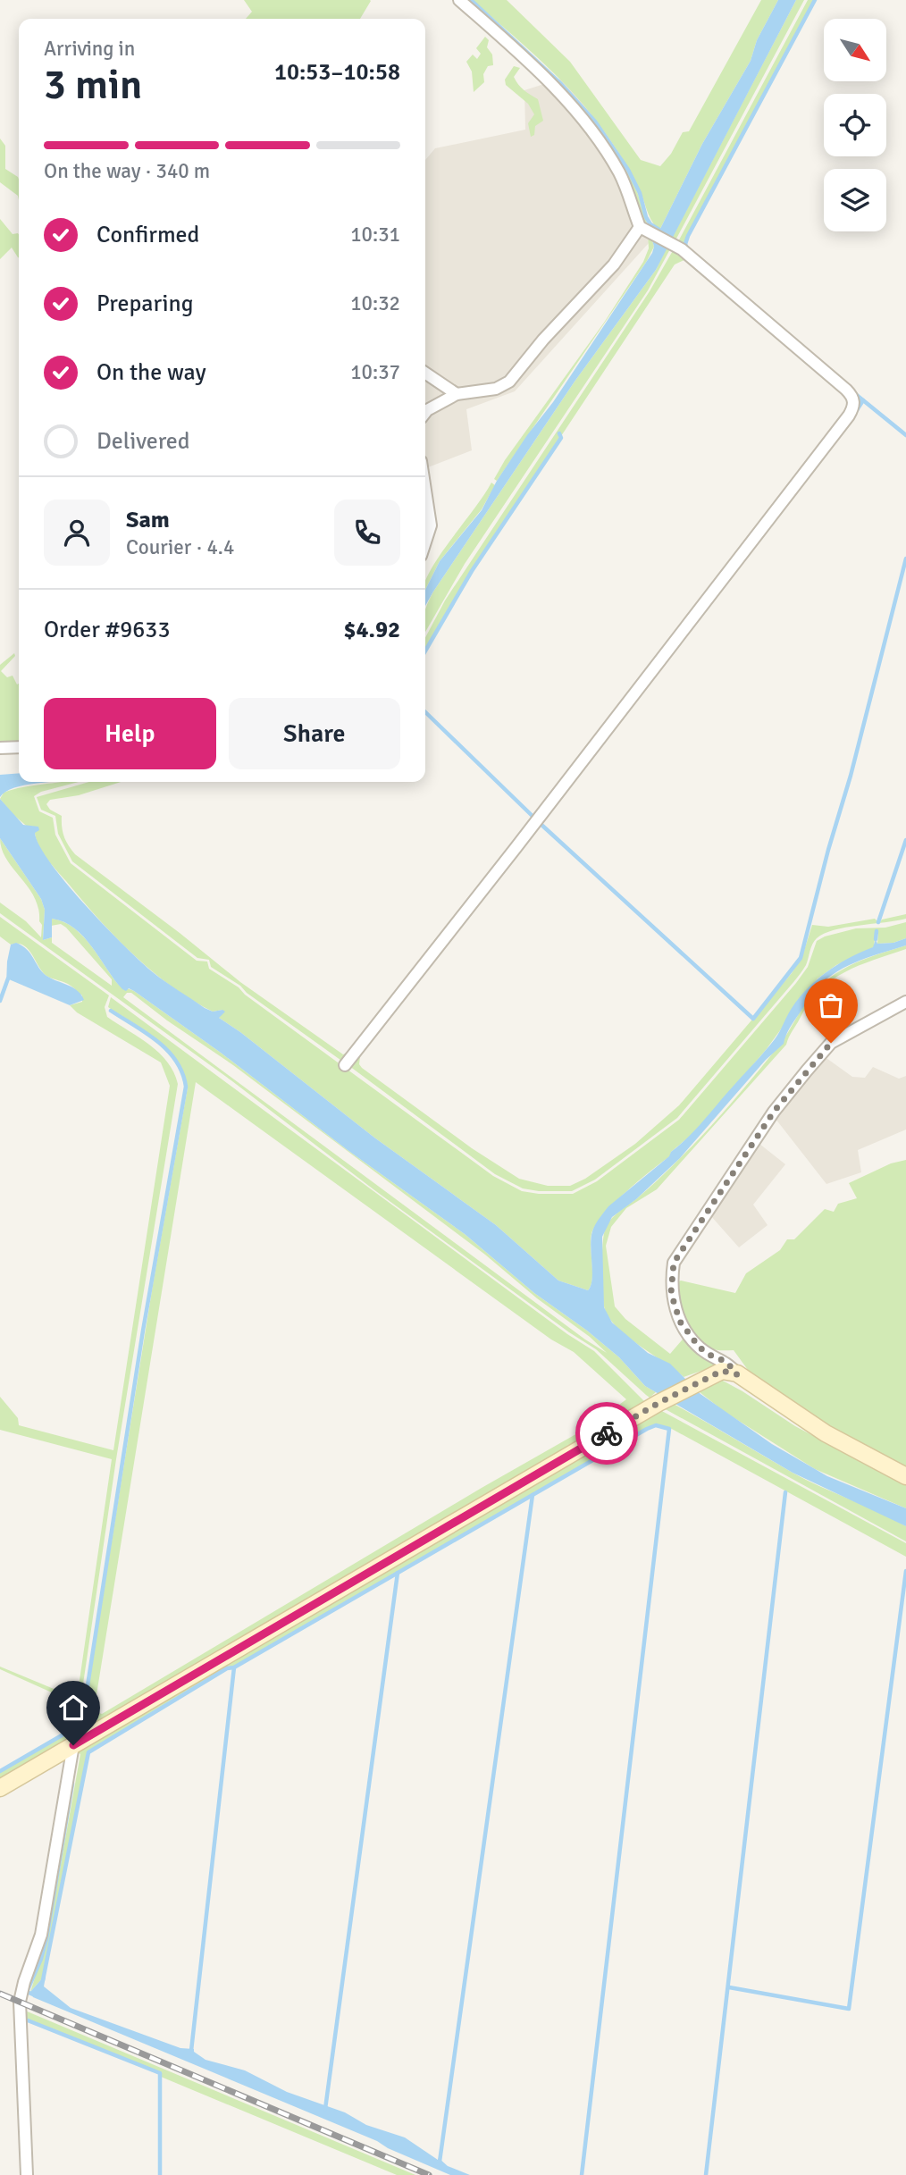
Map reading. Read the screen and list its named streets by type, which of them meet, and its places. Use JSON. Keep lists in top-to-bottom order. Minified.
{"north":"bottom right","page":{"heading":["3 min","Arriving in","10:53–10:58"],"panel":["Sam","Courier · 4.4","Order #9633","$4.92"],"bar":"On the way · 340 m","list":[["Confirmed","10:31"],["Preparing","10:32"],["On the way","10:37"],"Delivered"],"buttons":["Help","Share"]}}
